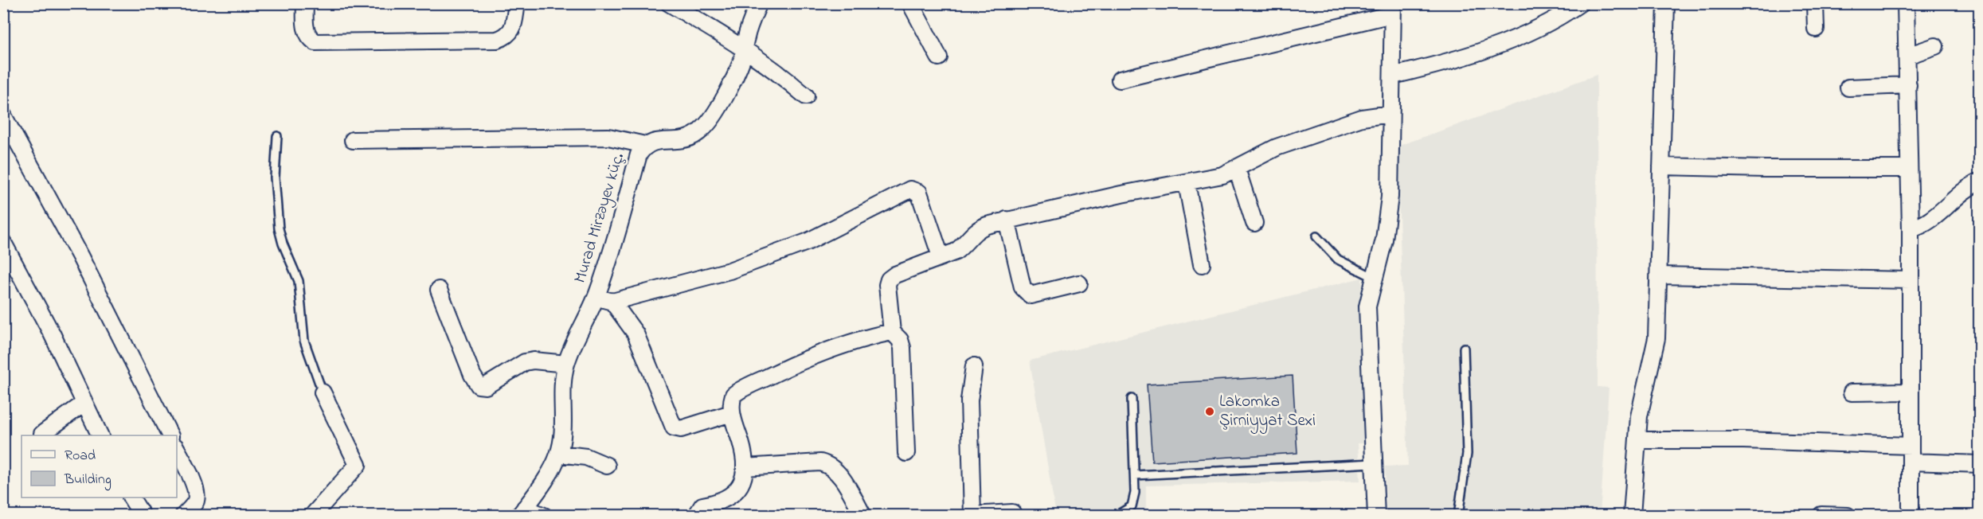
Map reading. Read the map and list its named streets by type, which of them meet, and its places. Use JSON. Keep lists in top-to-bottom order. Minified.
{"streets":{"street":["Murad Mirzəyev küç."]},"places":["Lakomka Şirniyyat Sexi"],"legend":["Road","Building"]}
